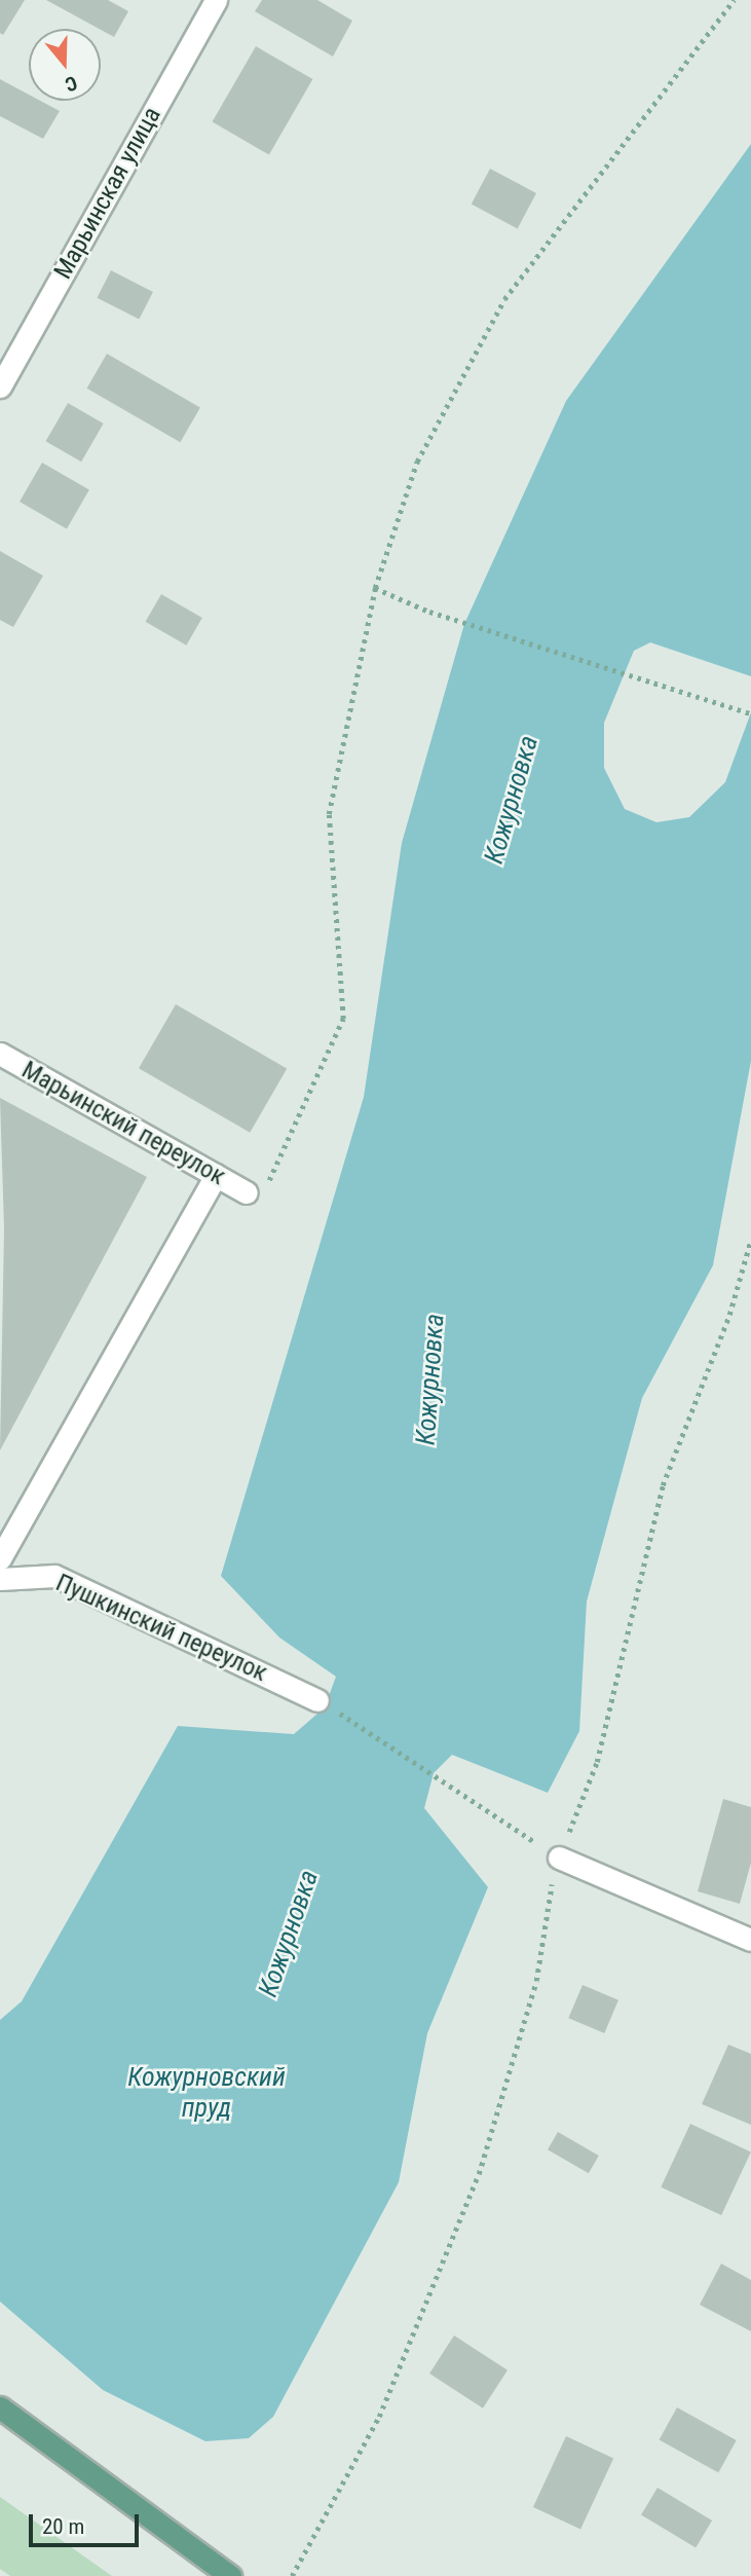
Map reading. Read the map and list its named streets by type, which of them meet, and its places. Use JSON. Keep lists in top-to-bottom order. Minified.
{"streets":{"street":["Марьинская улица","Марьинский переулок","Пушкинский переулок"]},"water":["Кожурновка","Кожурновский пруд"],"scale_bar":"20 m","north":"bottom"}
